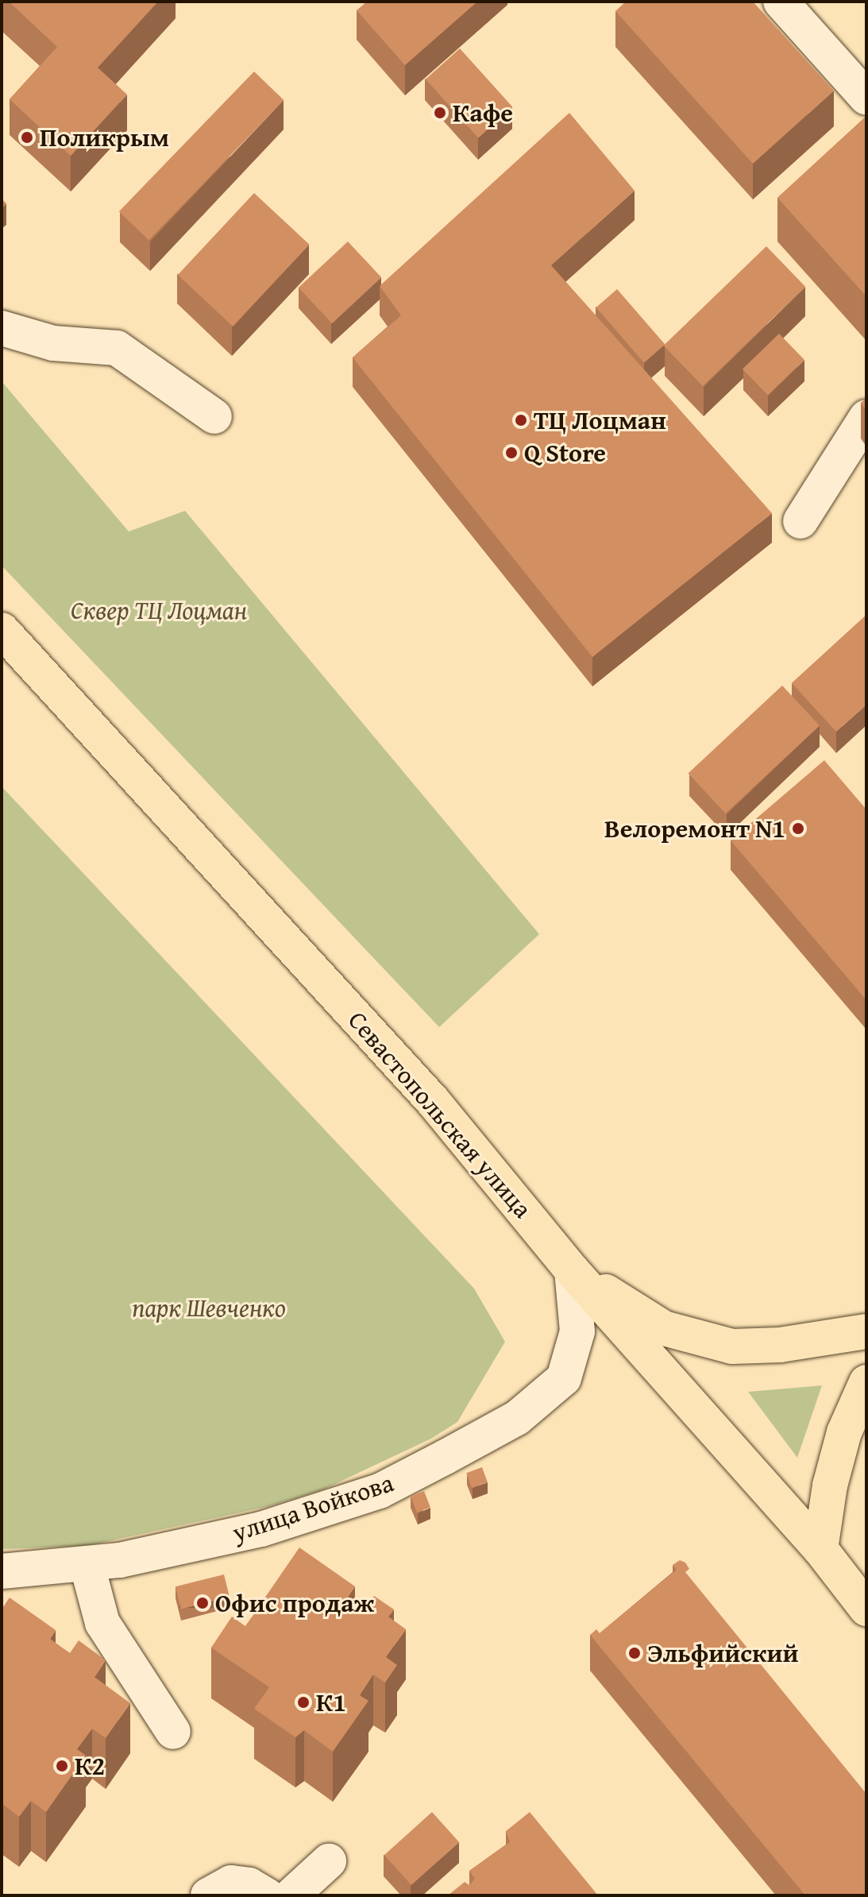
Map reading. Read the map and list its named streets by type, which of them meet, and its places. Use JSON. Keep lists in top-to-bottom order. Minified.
{"streets":{"main road":["Севастопольская улица"],"street":["улица Войкова"]},"crossings":[["Севастопольская улица","улица Войкова"]],"parks":["Сквер ТЦ Лоцман","парк Шевченко"],"places":["Кафе","Поликрым","ТЦ Лоцман","Q Store","Велоремонт N1","Офис продаж","Эльфийский","К1","К2"]}
